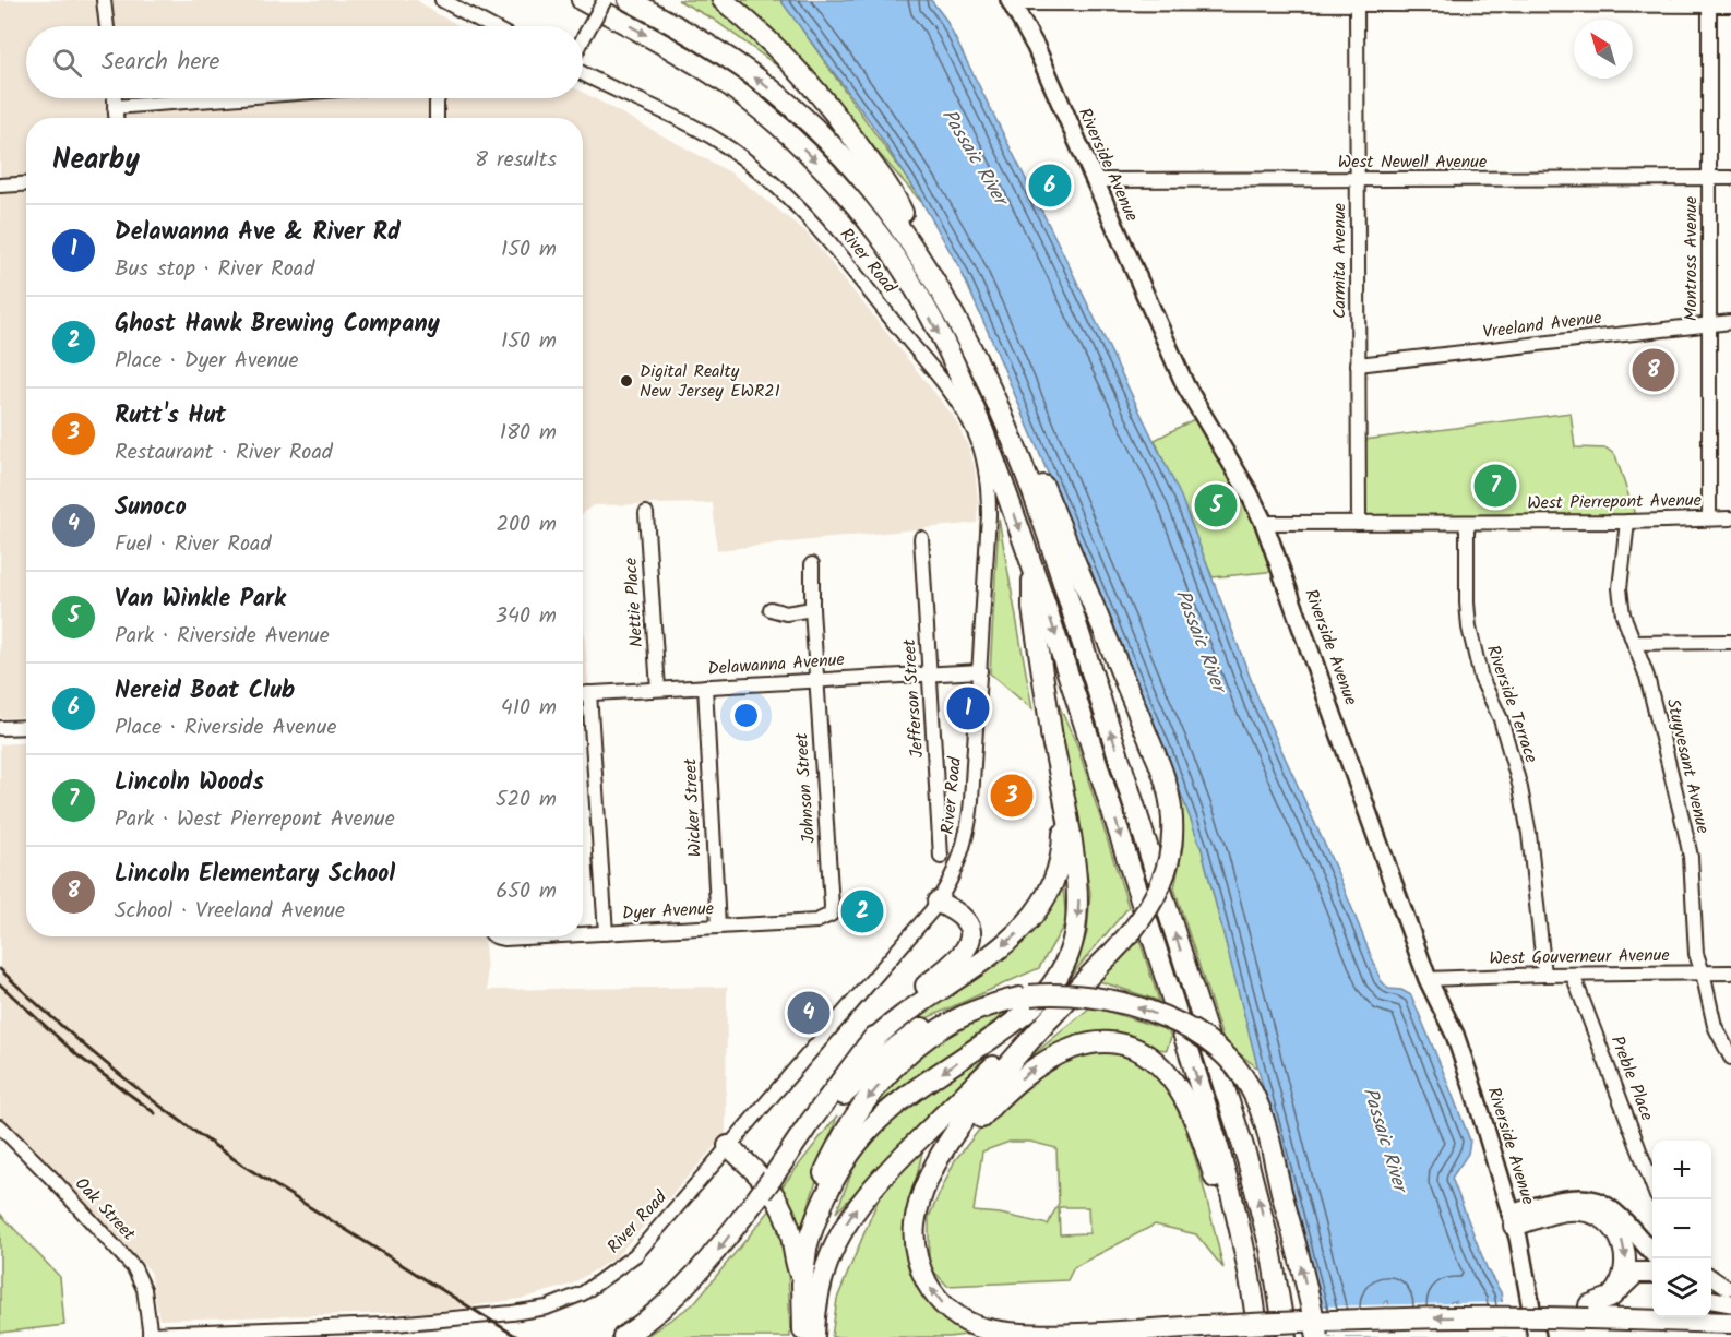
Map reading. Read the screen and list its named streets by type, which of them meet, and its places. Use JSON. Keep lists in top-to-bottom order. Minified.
{"streets":{"main road":["Riverside Avenue"],"street":["West Newell Avenue","Montross Avenue","River Road","Carmita Avenue","Vreeland Avenue","West Pierrepont Avenue","Nettie Place","Delawanna Avenue","Jefferson Street","Riverside Terrace","Stuyvesant Avenue","Johnson Street","Wicker Street","Dyer Avenue","West Gouverneur Avenue","Preble Place","Oak Street"]},"crossings":[["West Newell Avenue","Riverside Avenue"],["West Newell Avenue","Montross Avenue"],["West Newell Avenue","Carmita Avenue"],["Riverside Avenue","West Pierrepont Avenue"],["Riverside Avenue","West Gouverneur Avenue"],["Montross Avenue","Vreeland Avenue"],["Montross Avenue","West Pierrepont Avenue"],["River Road","Delawanna Avenue"],["River Road","Oak Street"],["Carmita Avenue","Vreeland Avenue"],["Carmita Avenue","West Pierrepont Avenue"],["West Pierrepont Avenue","Riverside Terrace"],["West Pierrepont Avenue","Stuyvesant Avenue"],["Nettie Place","Delawanna Avenue"],["Delawanna Avenue","Jefferson Street"],["Delawanna Avenue","Johnson Street"],["Delawanna Avenue","Wicker Street"],["Riverside Terrace","West Gouverneur Avenue"],["Stuyvesant Avenue","West Gouverneur Avenue"],["Johnson Street","Dyer Avenue"],["Wicker Street","Dyer Avenue"],["West Gouverneur Avenue","Preble Place"]],"water":["Passaic River"],"places":["Digital Realty New Jersey EWR21"],"north":"top left","page":{"search":"Search here","heading":["Nearby","8 results"],"pins":["6","8","7","5","1","3","2","4"],"list":[{"mark":"1","name":"Delawanna Ave & River Rd","note":"Bus stop · River Road","value":"150 m"},{"mark":"2","name":"Ghost Hawk Brewing Company","note":"Place · Dyer Avenue","value":"150 m"},{"mark":"3","name":"Rutt's Hut","note":"Restaurant · River Road","value":"180 m"},{"mark":"4","name":"Sunoco","note":"Fuel · River Road","value":"200 m"},{"mark":"5","name":"Van Winkle Park","note":"Park · Riverside Avenue","value":"340 m"},{"mark":"6","name":"Nereid Boat Club","note":"Place · Riverside Avenue","value":"410 m"},{"mark":"7","name":"Lincoln Woods","note":"Park · West Pierrepont Avenue","value":"520 m"},{"mark":"8","name":"Lincoln Elementary School","note":"School · Vreeland Avenue","value":"650 m"}],"map_buttons":["+","−"]}}
